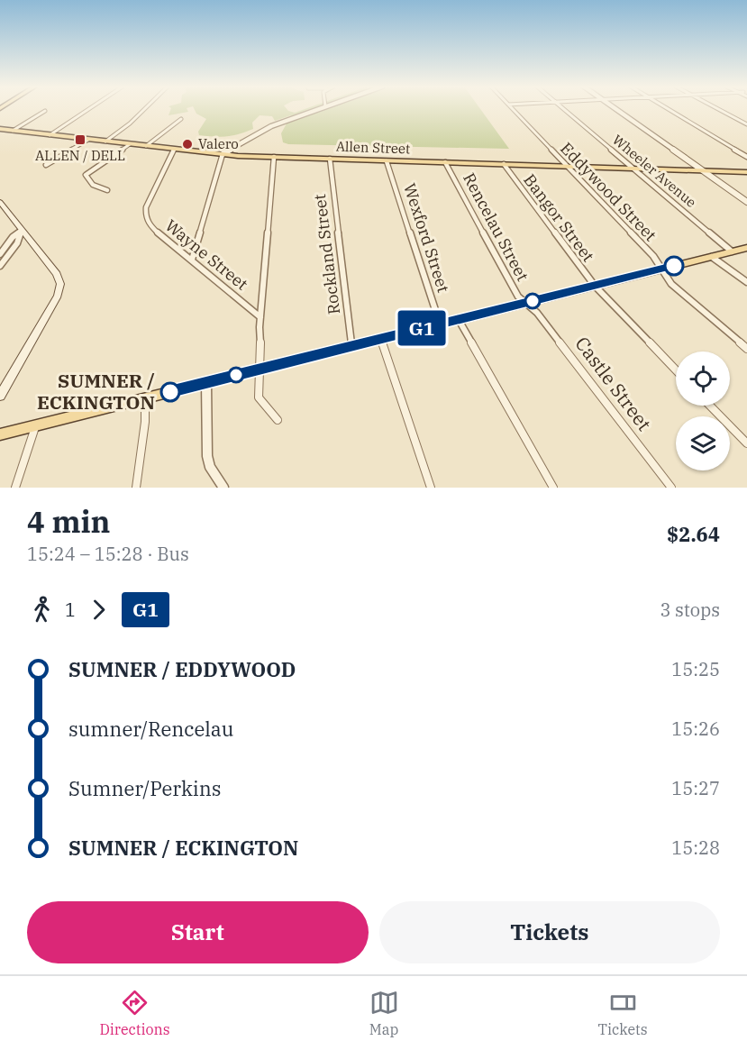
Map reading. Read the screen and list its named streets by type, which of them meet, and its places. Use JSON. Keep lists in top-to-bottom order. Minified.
{"streets":{"main road":["Allen Street"],"street":["Wheeler Avenue","Eddywood Street","Bangor Street","Rencelau Street","Wexford Street","Rockland Street","Wayne Street","Castle Street"]},"crossings":[["Allen Street","Wheeler Avenue"],["Allen Street","Eddywood Street"],["Allen Street","Bangor Street"],["Allen Street","Rencelau Street"],["Allen Street","Wexford Street"],["Allen Street","Rockland Street"],["Allen Street","Wayne Street"],["Rencelau Street","Castle Street"]],"places":{"transit":["ALLEN / DELL"],"other":["Valero","SUMNER / ECKINGTON"]},"lines":["bus line G1"],"page":{"on_map":"G1","heading":["4 min","15:24 – 15:28 · Bus","$2.64"],"legs":["1","G1","3 stops"],"list":[{"name":"SUMNER / EDDYWOOD","value":"15:25"},{"name":"sumner/Rencelau","value":"15:26"},{"name":"Sumner/Perkins","value":"15:27"},{"name":"SUMNER / ECKINGTON","value":"15:28"}],"buttons":["Start","Tickets"],"tabs":["Directions","Map","Tickets"]}}
